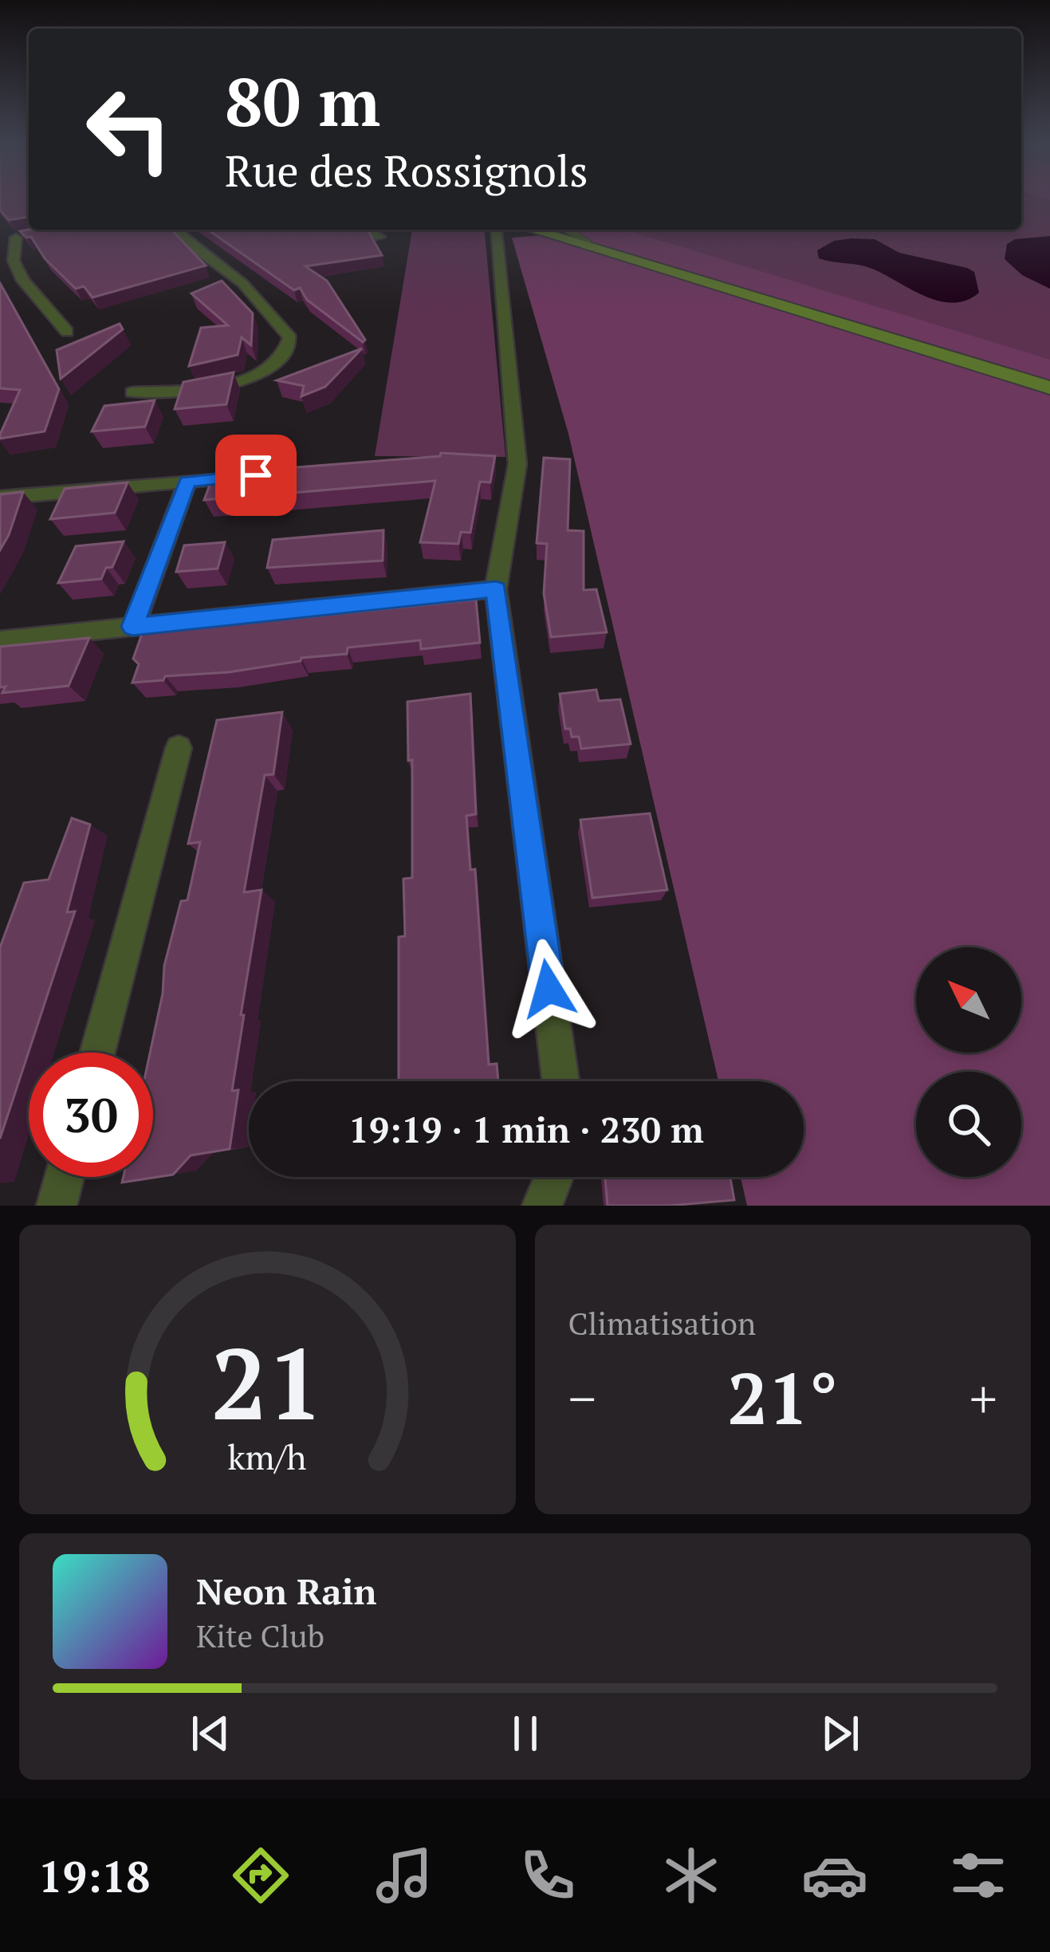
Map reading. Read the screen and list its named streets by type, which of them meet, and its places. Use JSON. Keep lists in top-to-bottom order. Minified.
{"north":"top left","page":{"turn":["80 m","Rue des Rossignols"],"limit":"30","trip":"19:19 · 1 min · 230 m","tile":"Climatisation","heat":["−","21°","+"],"song":["Neon Rain","Kite Club"],"tabs":"19:18","gauge":["21","km/h"]}}
